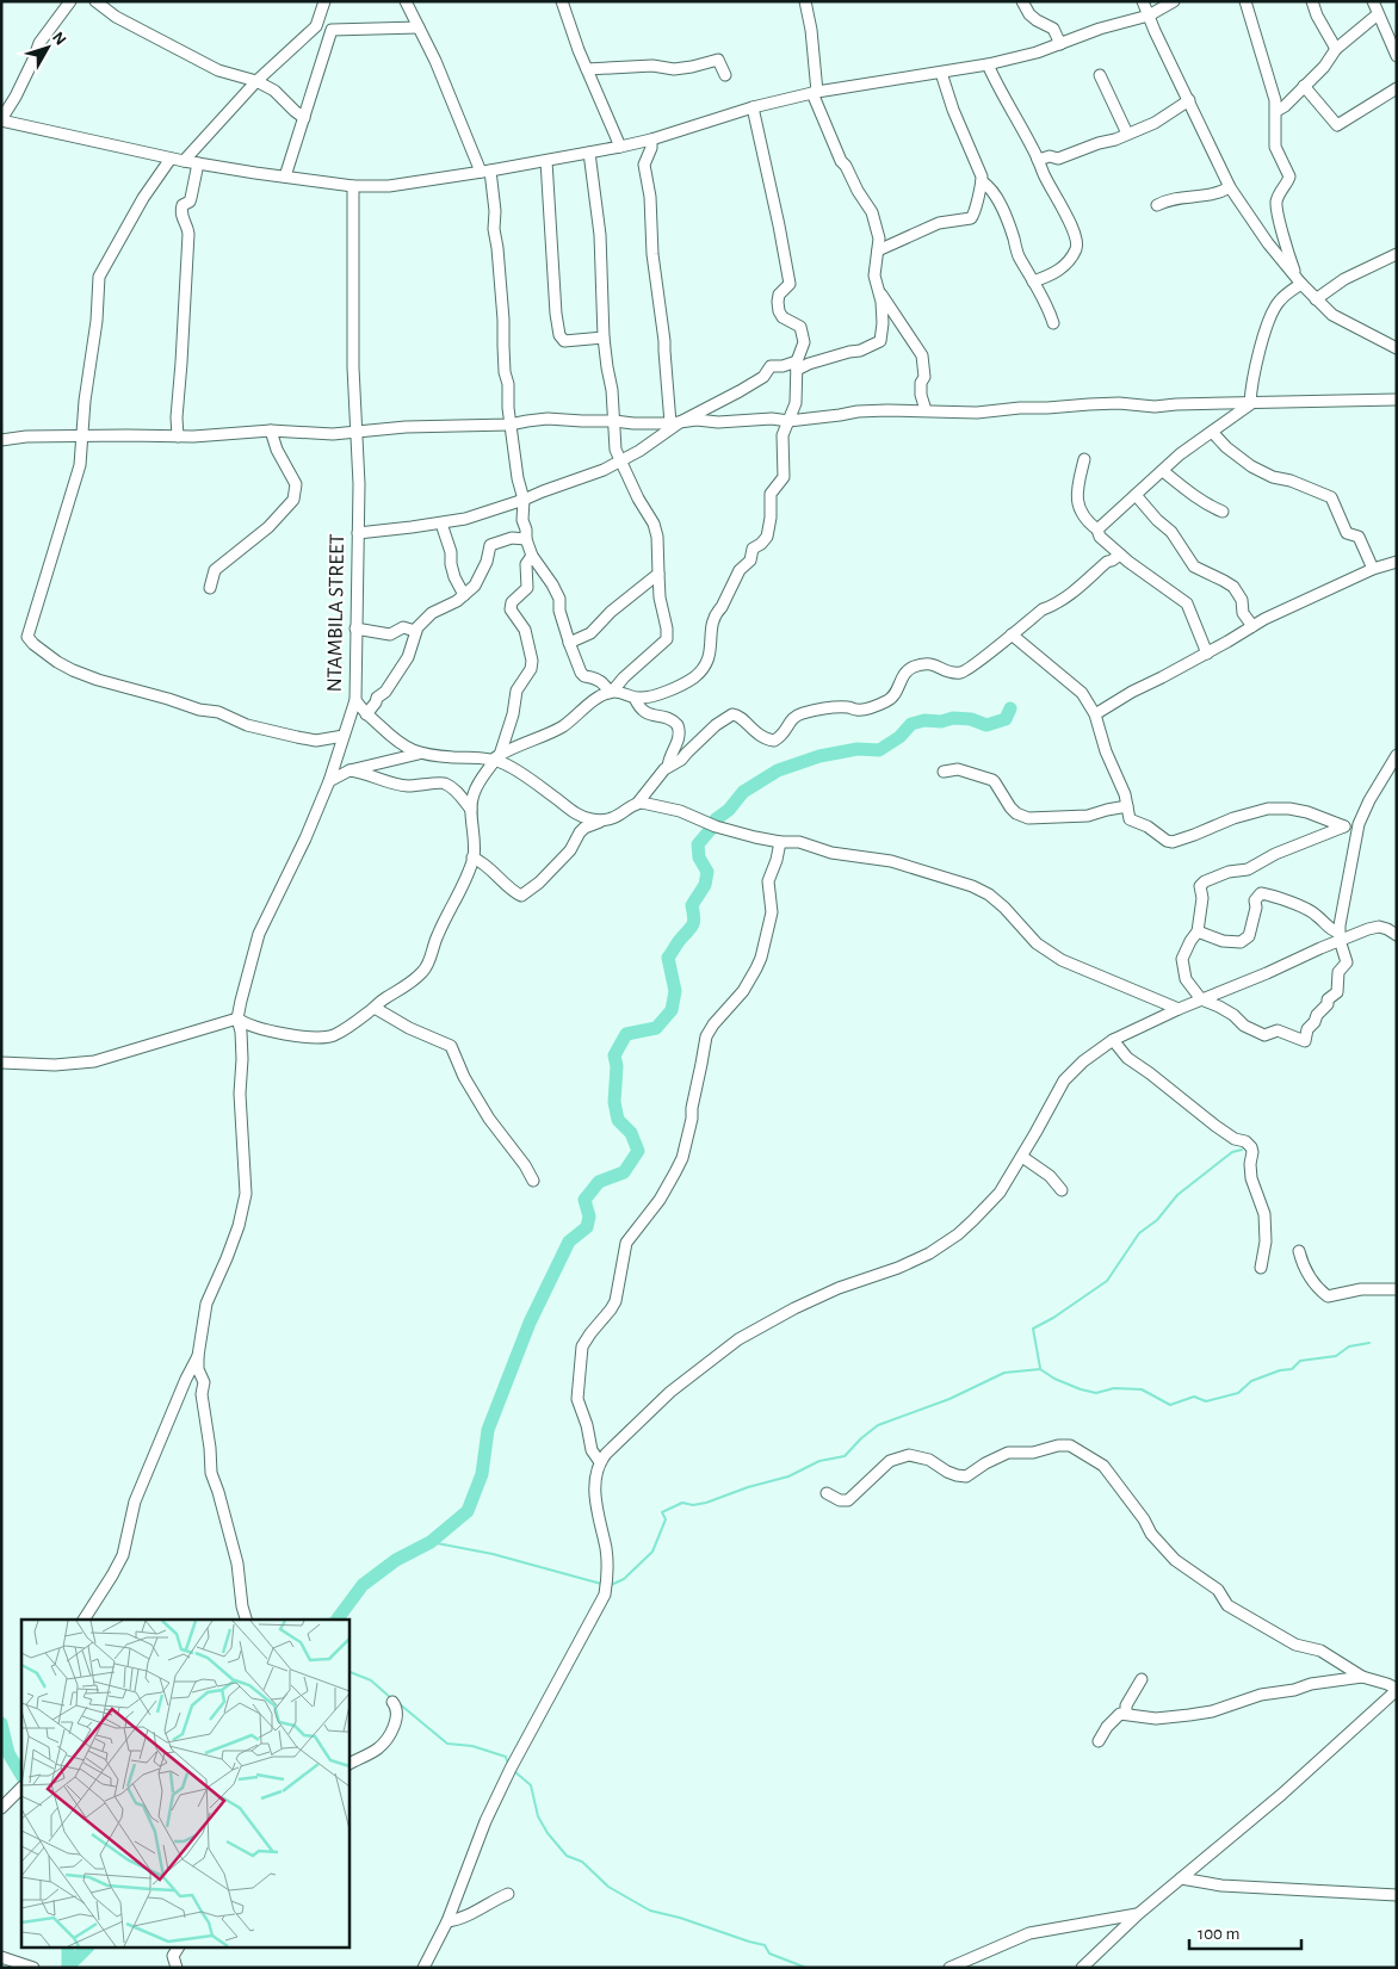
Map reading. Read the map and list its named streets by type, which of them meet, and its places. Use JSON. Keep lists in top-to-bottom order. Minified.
{"streets":{"street":["NTAMBILA STREET"]},"scale_bar":"100 m","north":"top right"}
